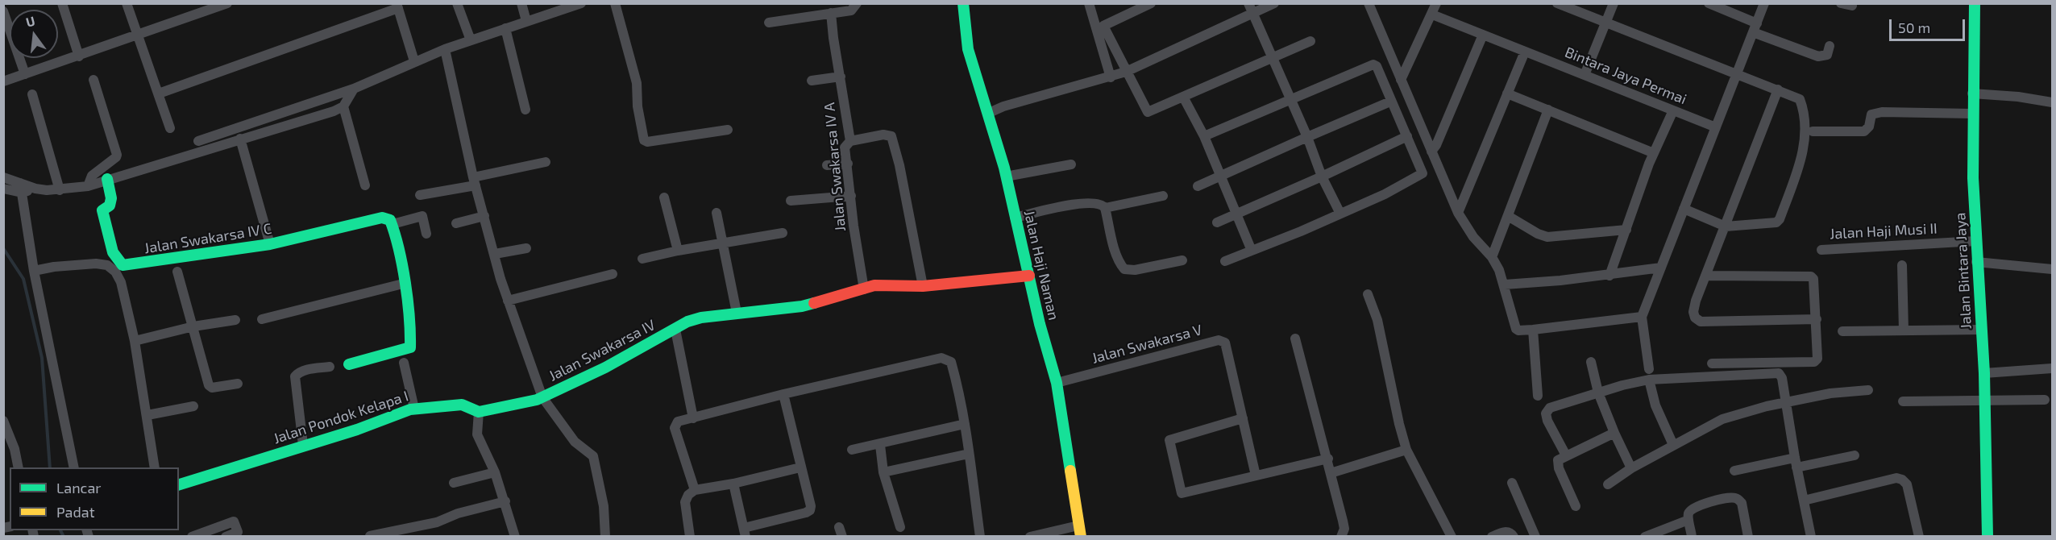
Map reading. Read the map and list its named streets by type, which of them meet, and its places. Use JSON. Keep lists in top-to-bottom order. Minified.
{"streets":{"street":["Bintara Jaya Permai","Jalan Swakarsa IV A","Jalan Haji Musi II","Jalan Swakarsa IV C","Jalan Haji Naman","Jalan Bintara Jaya","Jalan Swakarsa V","Jalan Swakarsa IV","Jalan Pondok Kelapa I"]},"crossings":[["Jalan Swakarsa IV A","Jalan Swakarsa IV"],["Jalan Haji Musi II","Jalan Bintara Jaya"],["Jalan Haji Naman","Jalan Swakarsa V"],["Jalan Haji Naman","Jalan Swakarsa IV"],["Jalan Swakarsa IV","Jalan Pondok Kelapa I"]],"legend":["Lancar","Padat"],"scale_bar":"50 m","north":"top"}
